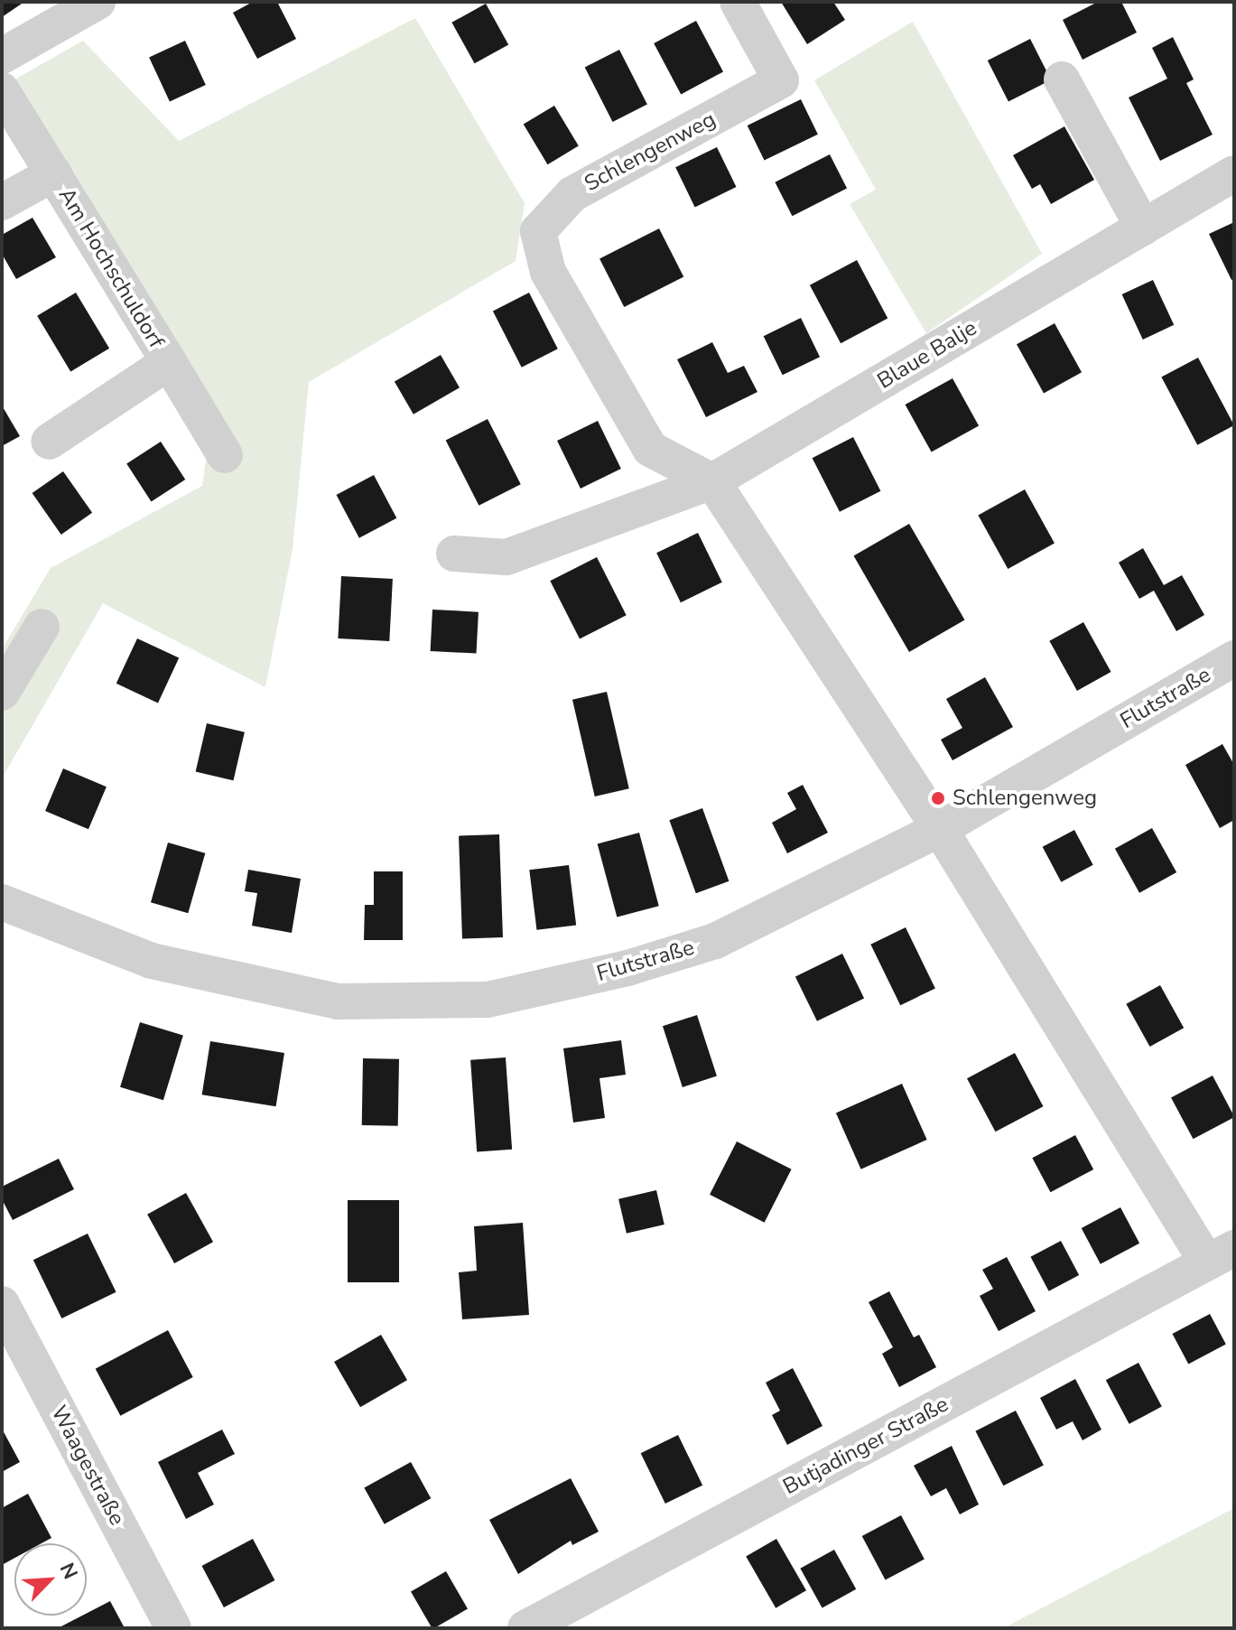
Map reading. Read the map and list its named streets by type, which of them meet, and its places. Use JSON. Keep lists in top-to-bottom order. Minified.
{"streets":{"street":["Schlengenweg","Am Hochschuldorf","Blaue Balje","Flutstraße","Butjadinger Straße","Waagestraße"]},"crossings":[["Schlengenweg","Blaue Balje"],["Schlengenweg","Flutstraße"],["Schlengenweg","Butjadinger Straße"],["Flutstraße","Butjadinger Straße"]],"places":["Schlengenweg"],"north":"top right"}
